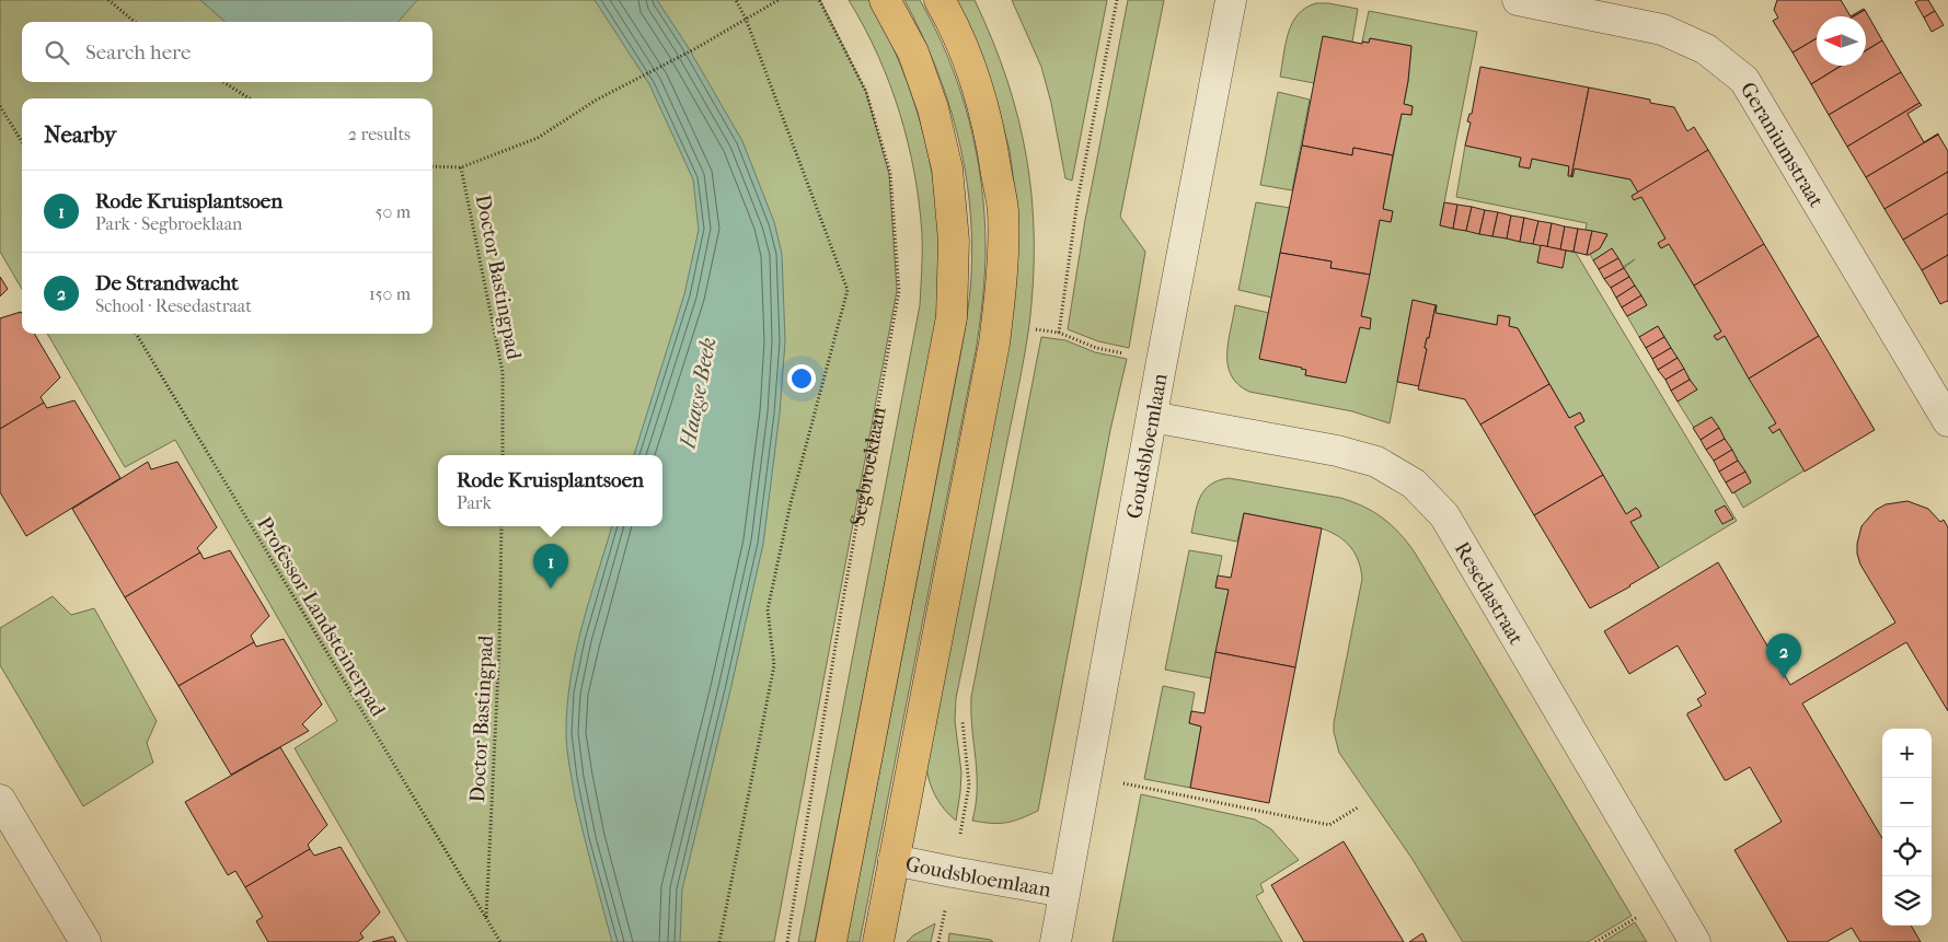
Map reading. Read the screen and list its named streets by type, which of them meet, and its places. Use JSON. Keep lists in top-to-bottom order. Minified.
{"streets":{"street":["Geraniumstraat","Goudsbloemlaan","Resedastraat"],"path":["Doctor Bastingpad","Segbroeklaan","Professor Landsteinerpad"]},"crossings":[["Doctor Bastingpad","Professor Landsteinerpad"],["Goudsbloemlaan","Resedastraat"]],"water":["Haagse Beek"],"north":"left","page":{"search":"Search here","heading":["Nearby","2 results"],"list":[{"mark":"1","name":"Rode Kruisplantsoen","note":"Park · Segbroeklaan","value":"50 m"},{"mark":"2","name":"De Strandwacht","note":"School · Resedastraat","value":"150 m"}],"popup":["Rode Kruisplantsoen","Park"],"pins":["1","2"],"map_buttons":["+","−"]}}
